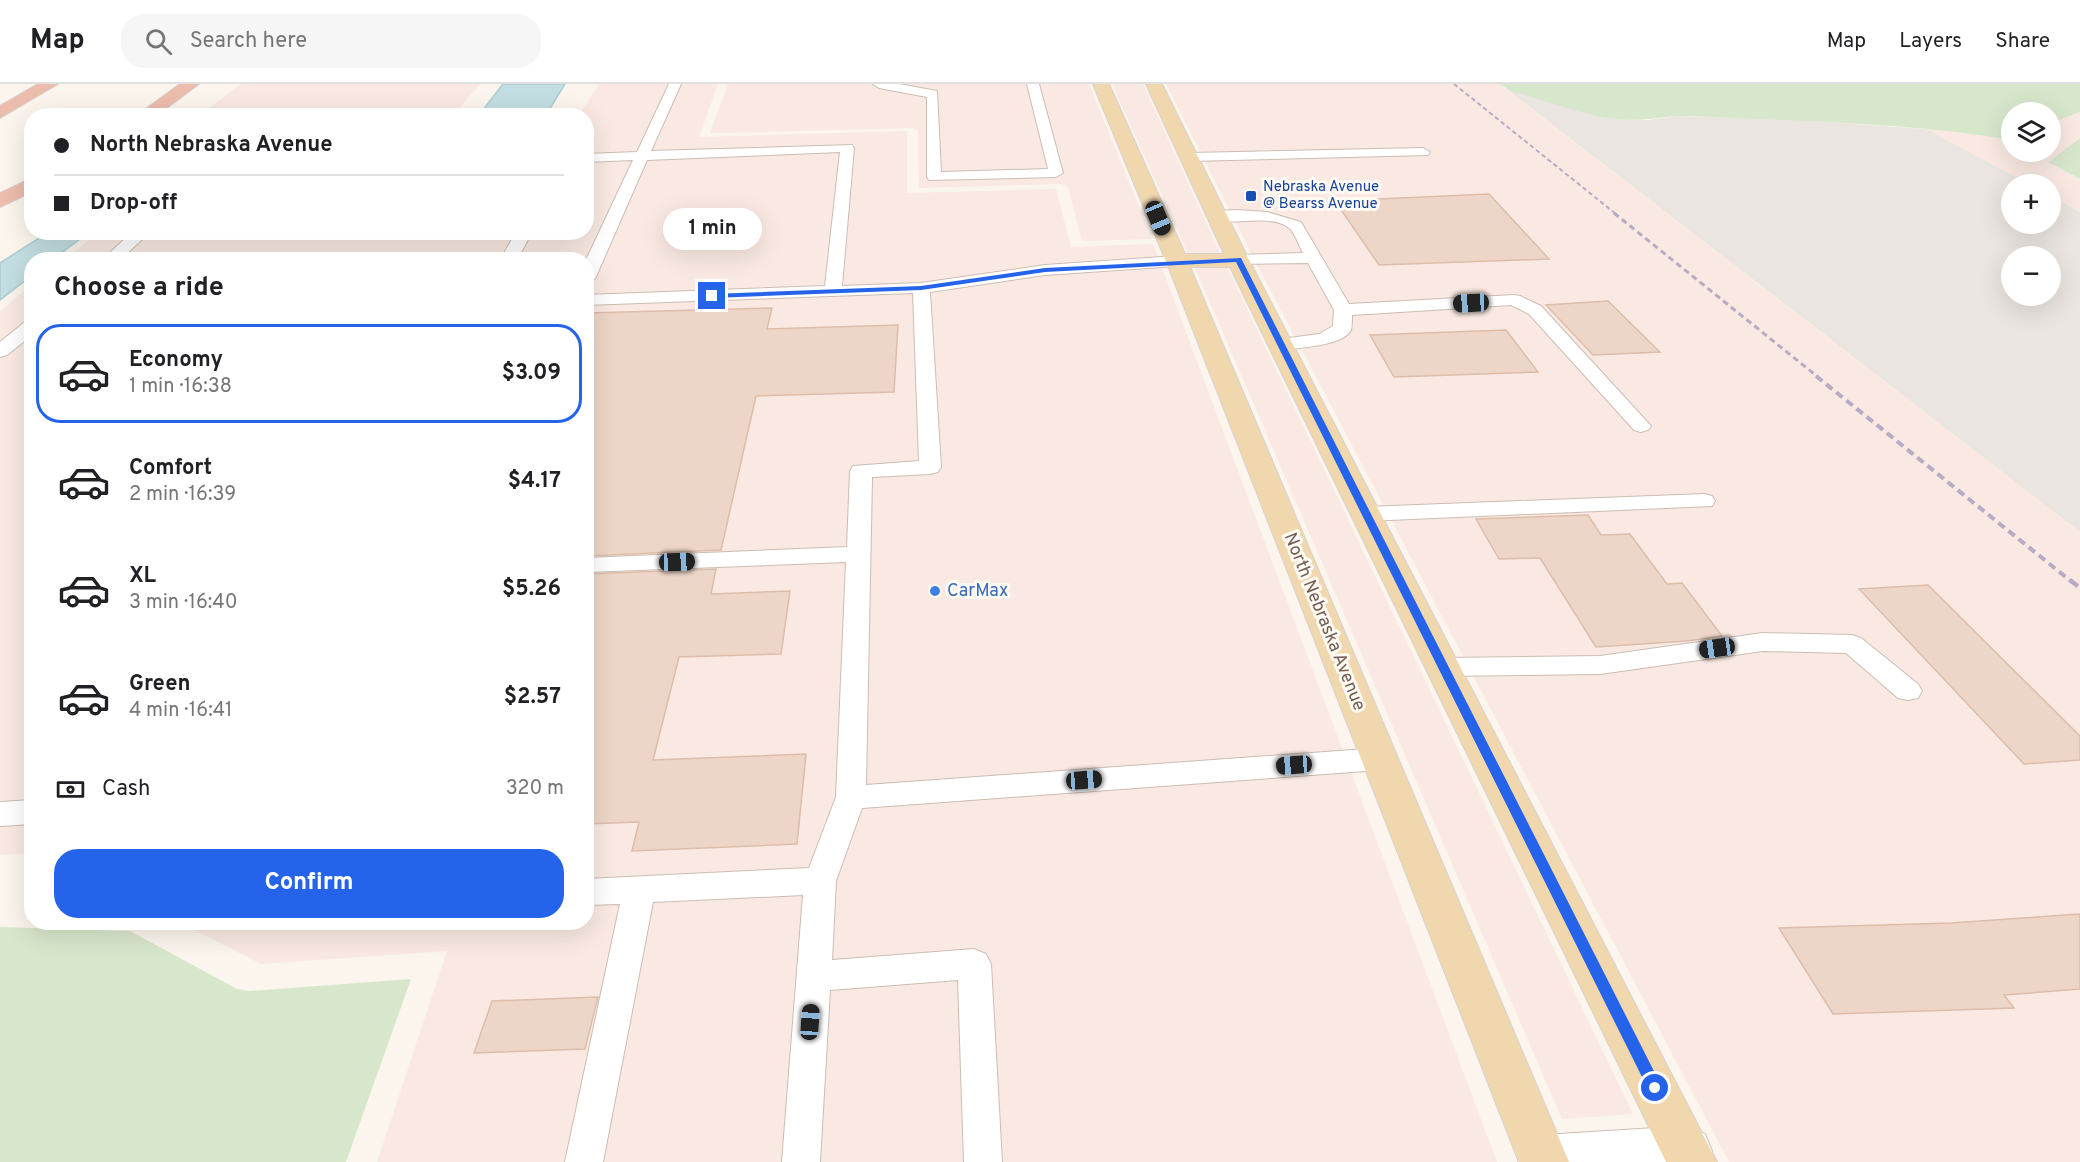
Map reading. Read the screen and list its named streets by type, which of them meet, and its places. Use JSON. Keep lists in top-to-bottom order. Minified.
{"streets":{"main road":["North Nebraska Avenue"]},"places":{"transit":["Nebraska Avenue @ Bearss Avenue"],"other":["CarMax"]},"page":{"header":"Map","search":"Search here","nav":["Map","Layers","Share"],"map_buttons":["+","−"],"banner":["North Nebraska Avenue","Drop-off"],"bubble":"1 min","heading":"Choose a ride","list":[{"name":"Economy","note":"1 min · 16:38","value":"$3.09"},{"name":"Comfort","note":"2 min · 16:39","value":"$4.17"},{"name":"XL","note":"3 min · 16:40","value":"$5.26"},{"name":"Green","note":"4 min · 16:41","value":"$2.57"}],"pay":["Cash","320 m"],"buttons":"Confirm"}}
